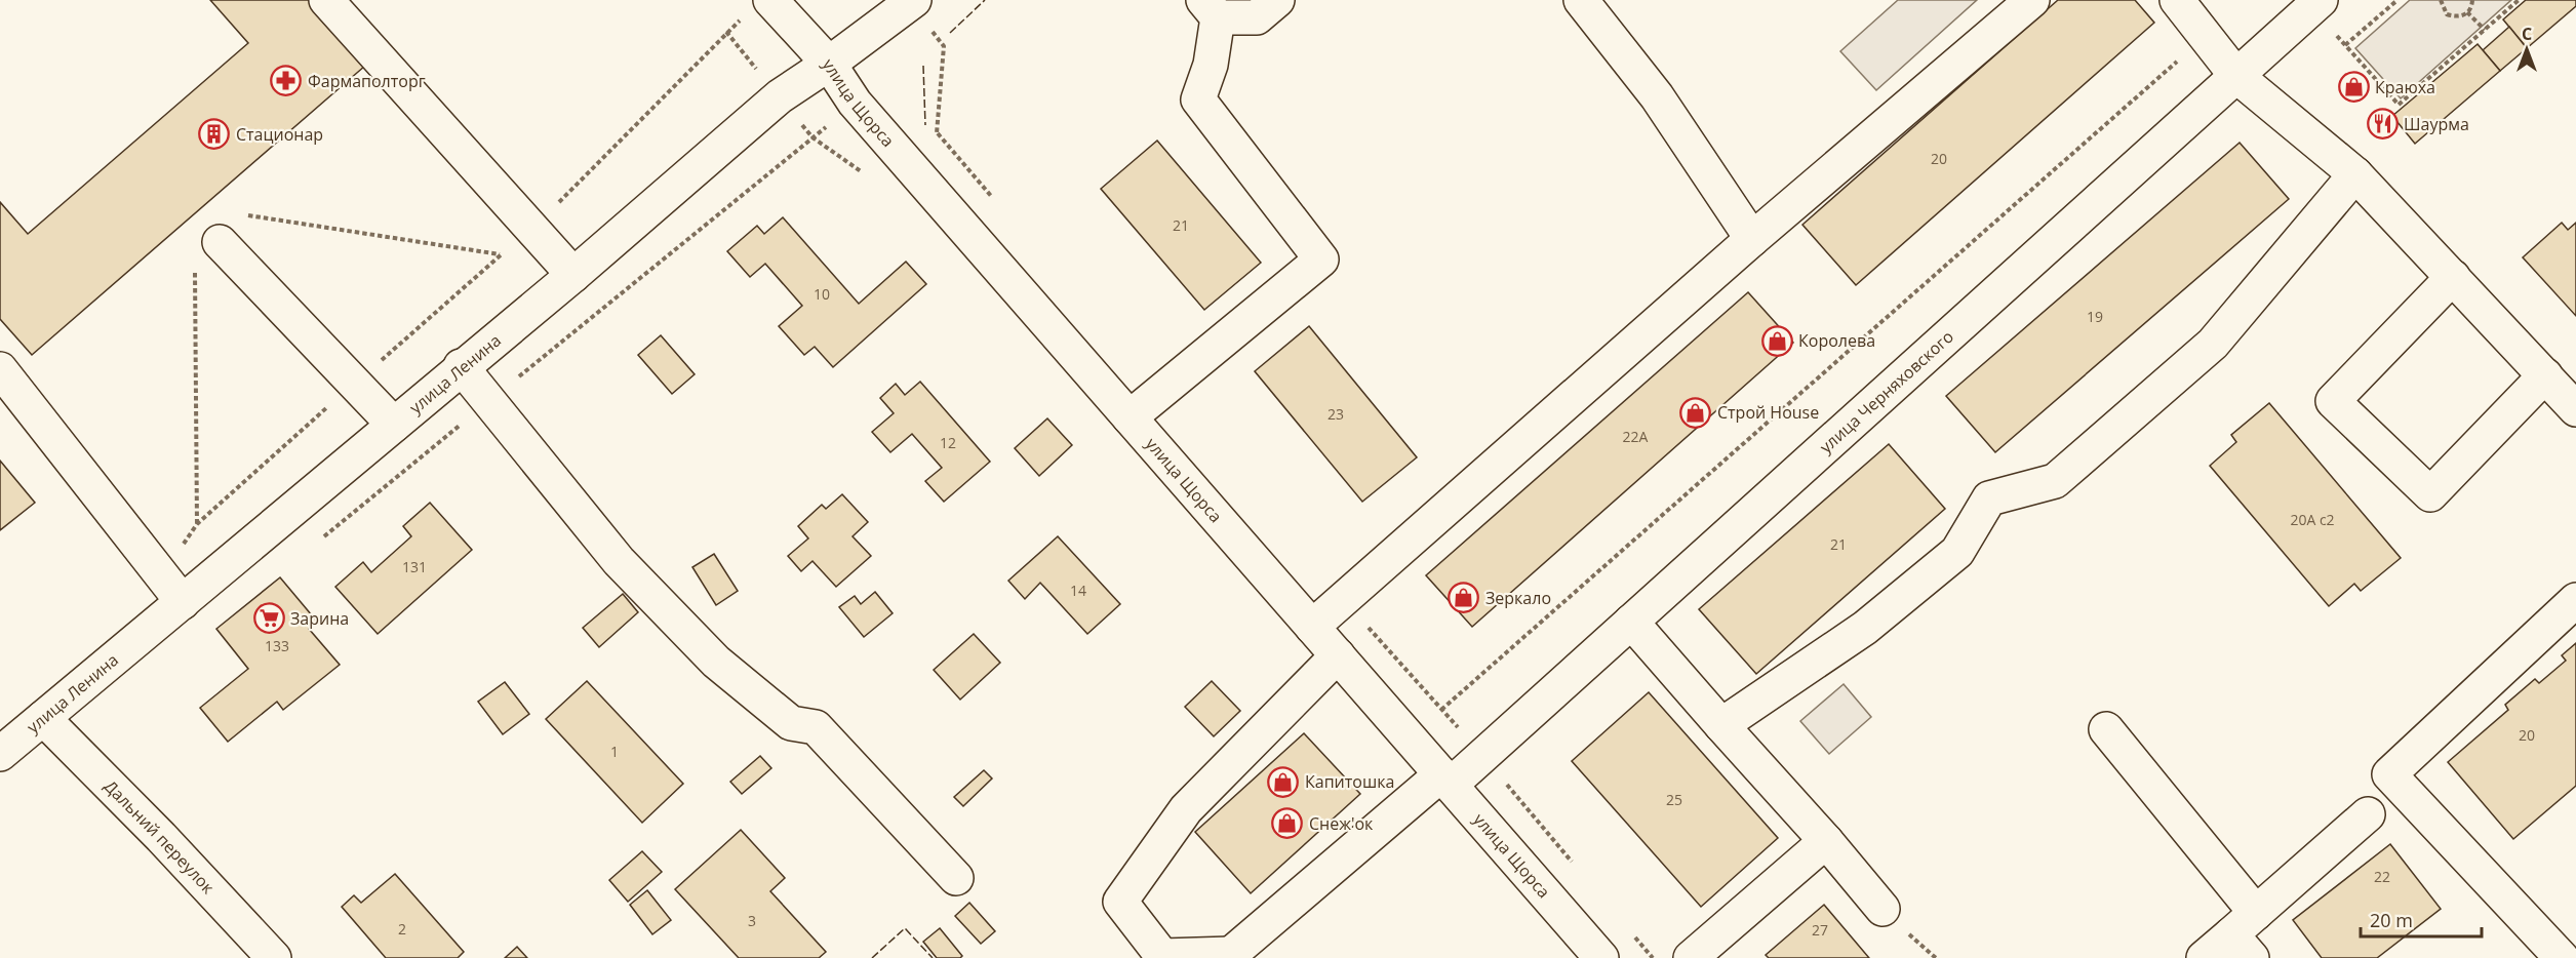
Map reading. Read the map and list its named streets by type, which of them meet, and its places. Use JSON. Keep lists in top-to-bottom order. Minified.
{"streets":{"street":["улица Щорса","улица Ленина","улица Черняховского","Дальний переулок"]},"crossings":[["улица Щорса","улица Ленина"],["улица Щорса","улица Черняховского"],["улица Ленина","Дальний переулок"]],"places":{"pharmacy":["Фармаполторг"],"shop":["Краюха","Королева","Строй House","Зеркало","Капитошка","Снеж'ок"],"restaurant":["Шаурма"],"building":["Стационар"],"supermarket":["Зарина"]},"house_numbers":["20","21","10","19","23","22А","12","20А с2","21","131","14","133","20","1","25","22","3","2","27"],"scale_bar":"20 m","north":"top"}
